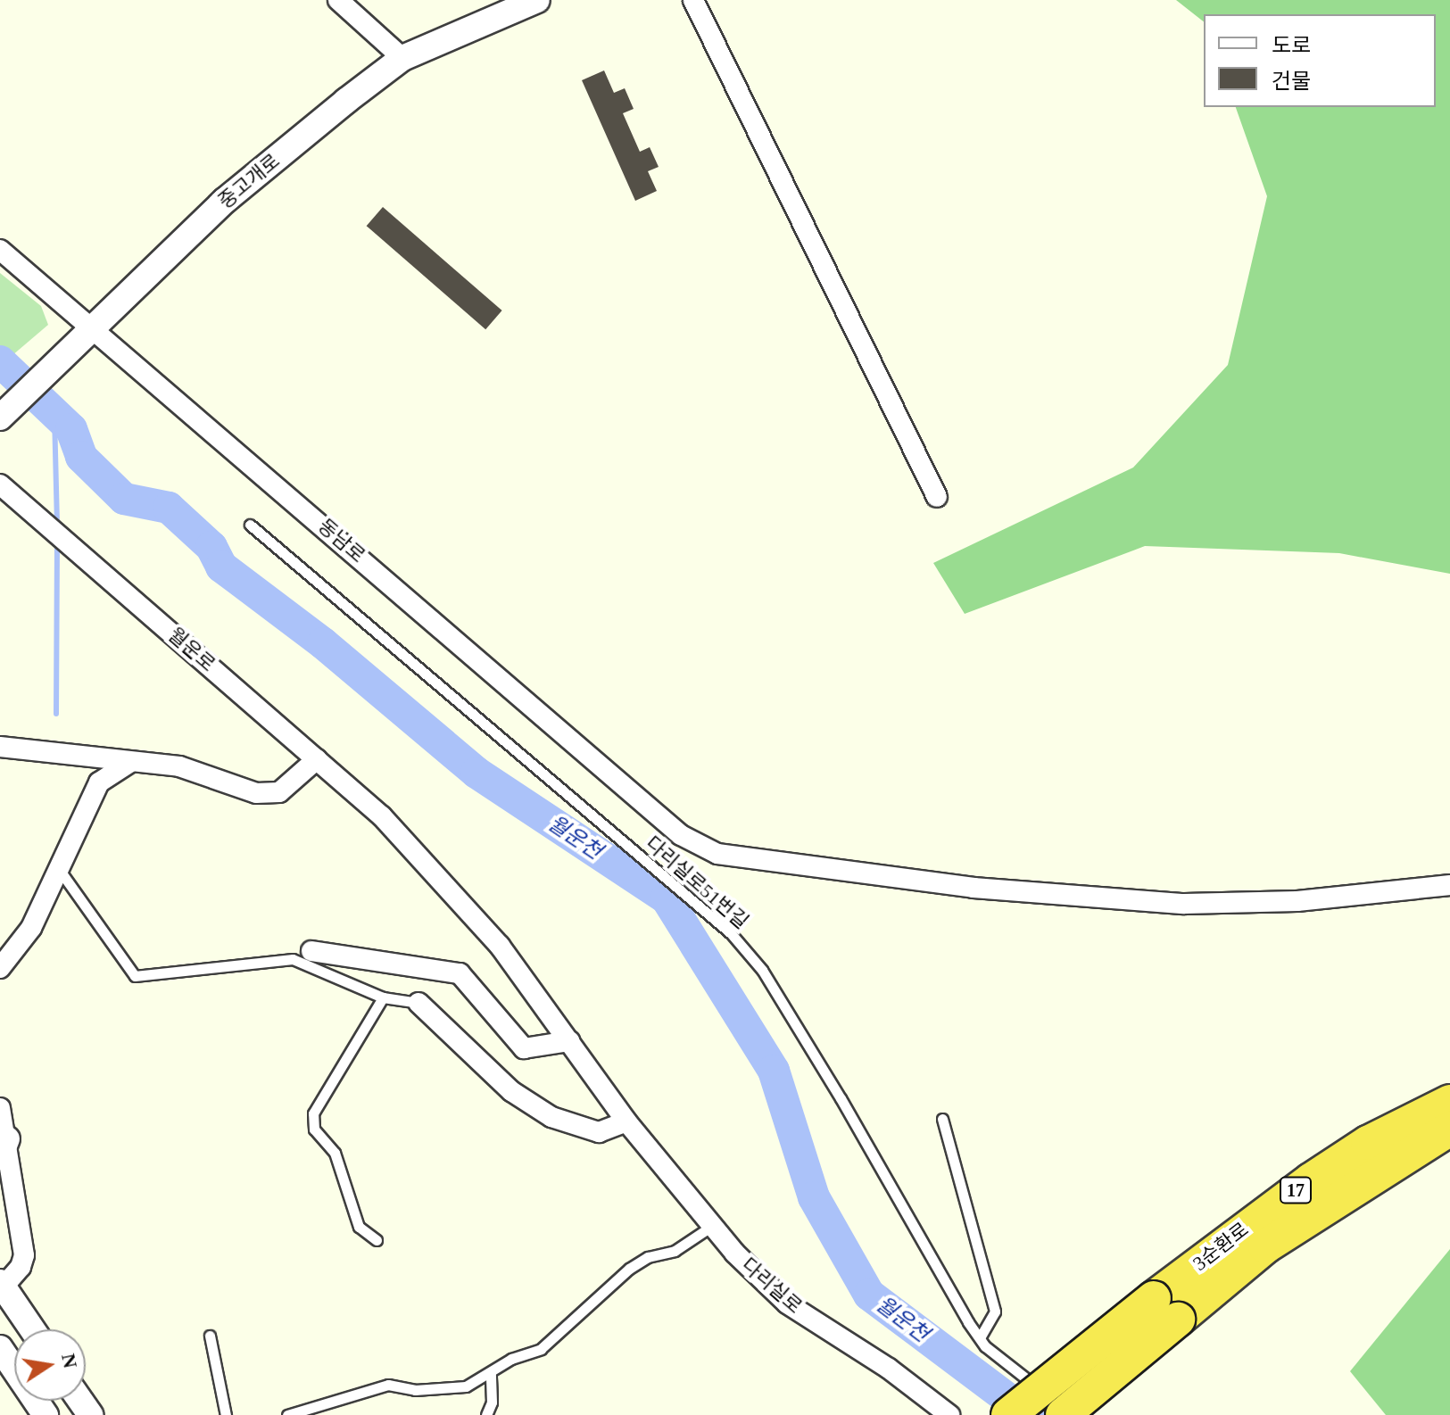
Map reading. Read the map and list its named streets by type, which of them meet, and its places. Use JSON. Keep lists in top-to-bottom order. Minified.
{"streets":{"highway":["17","3순환로"],"street":["중고개로","동남로","월운로","다리실로"],"lane":["다리실로51번길"]},"crossings":[["중고개로","동남로"],["월운로","다리실로"],["다리실로51번길","3순환로"]],"water":["월운천"],"legend":["도로","건물"],"north":"right"}
